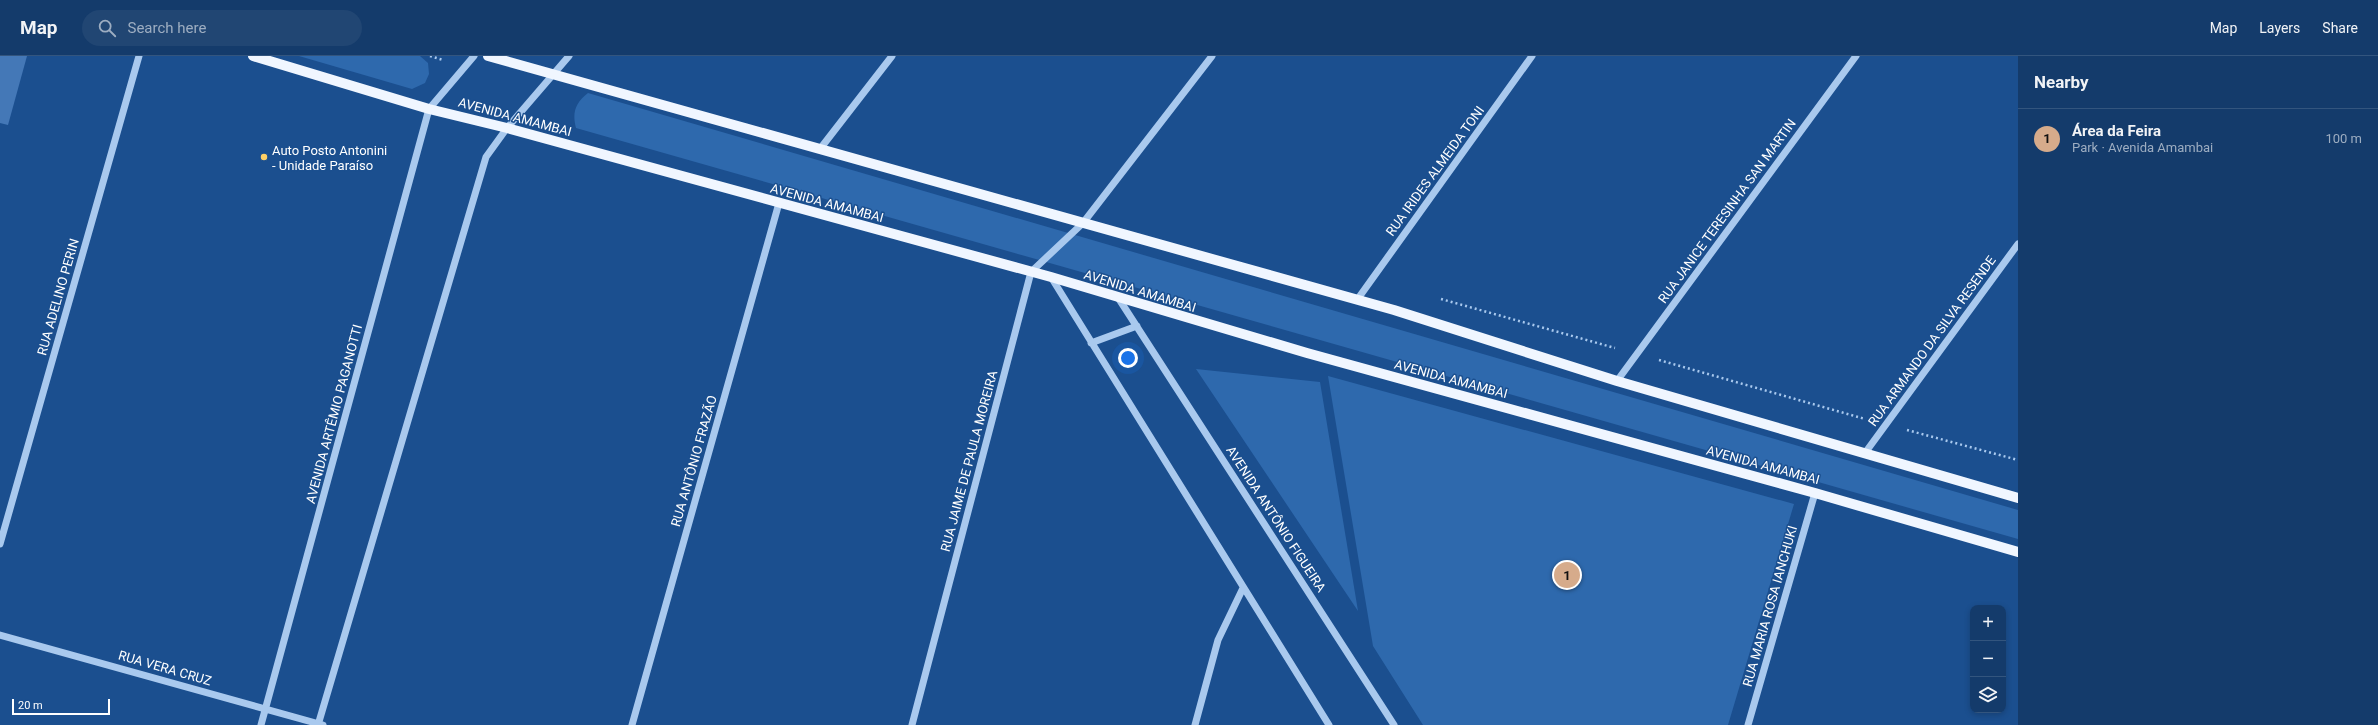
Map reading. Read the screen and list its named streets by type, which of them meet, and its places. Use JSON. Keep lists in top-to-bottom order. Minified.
{"streets":{"main road":["AVENIDA AMAMBAI"],"street":["RUA IRIDES ALMEIDA TONI","RUA JANICE TERESINHA SAN MARTIN","RUA ADELINO PERIN","RUA ARMANDO DA SILVA RESENDE","AVENIDA ARTÊMIO PAGANOTTI","RUA ANTÔNIO FRAZÃO","RUA JAIME DE PAULA MOREIRA","AVENIDA ANTÔNIO FIGUEIRA","RUA MARIA ROSA IANCHUKI","RUA VERA CRUZ"]},"crossings":[["AVENIDA AMAMBAI","AVENIDA ARTÊMIO PAGANOTTI"],["AVENIDA AMAMBAI","RUA ANTÔNIO FRAZÃO"],["AVENIDA AMAMBAI","RUA JAIME DE PAULA MOREIRA"],["AVENIDA AMAMBAI","AVENIDA ANTÔNIO FIGUEIRA"],["AVENIDA AMAMBAI","RUA MARIA ROSA IANCHUKI"],["AVENIDA ARTÊMIO PAGANOTTI","RUA VERA CRUZ"]],"places":["Auto Posto Antonini - Unidade Paraíso"],"scale_bar":"20 m","page":{"header":"Map","search":"Search here","nav":["Map","Layers","Share"],"heading":"Nearby","list":[{"mark":"1","name":"Área da Feira","note":"Park · Avenida Amambai","value":"100 m"}],"pins":"1","map_buttons":["+","−"],"scale":"20 m"}}
